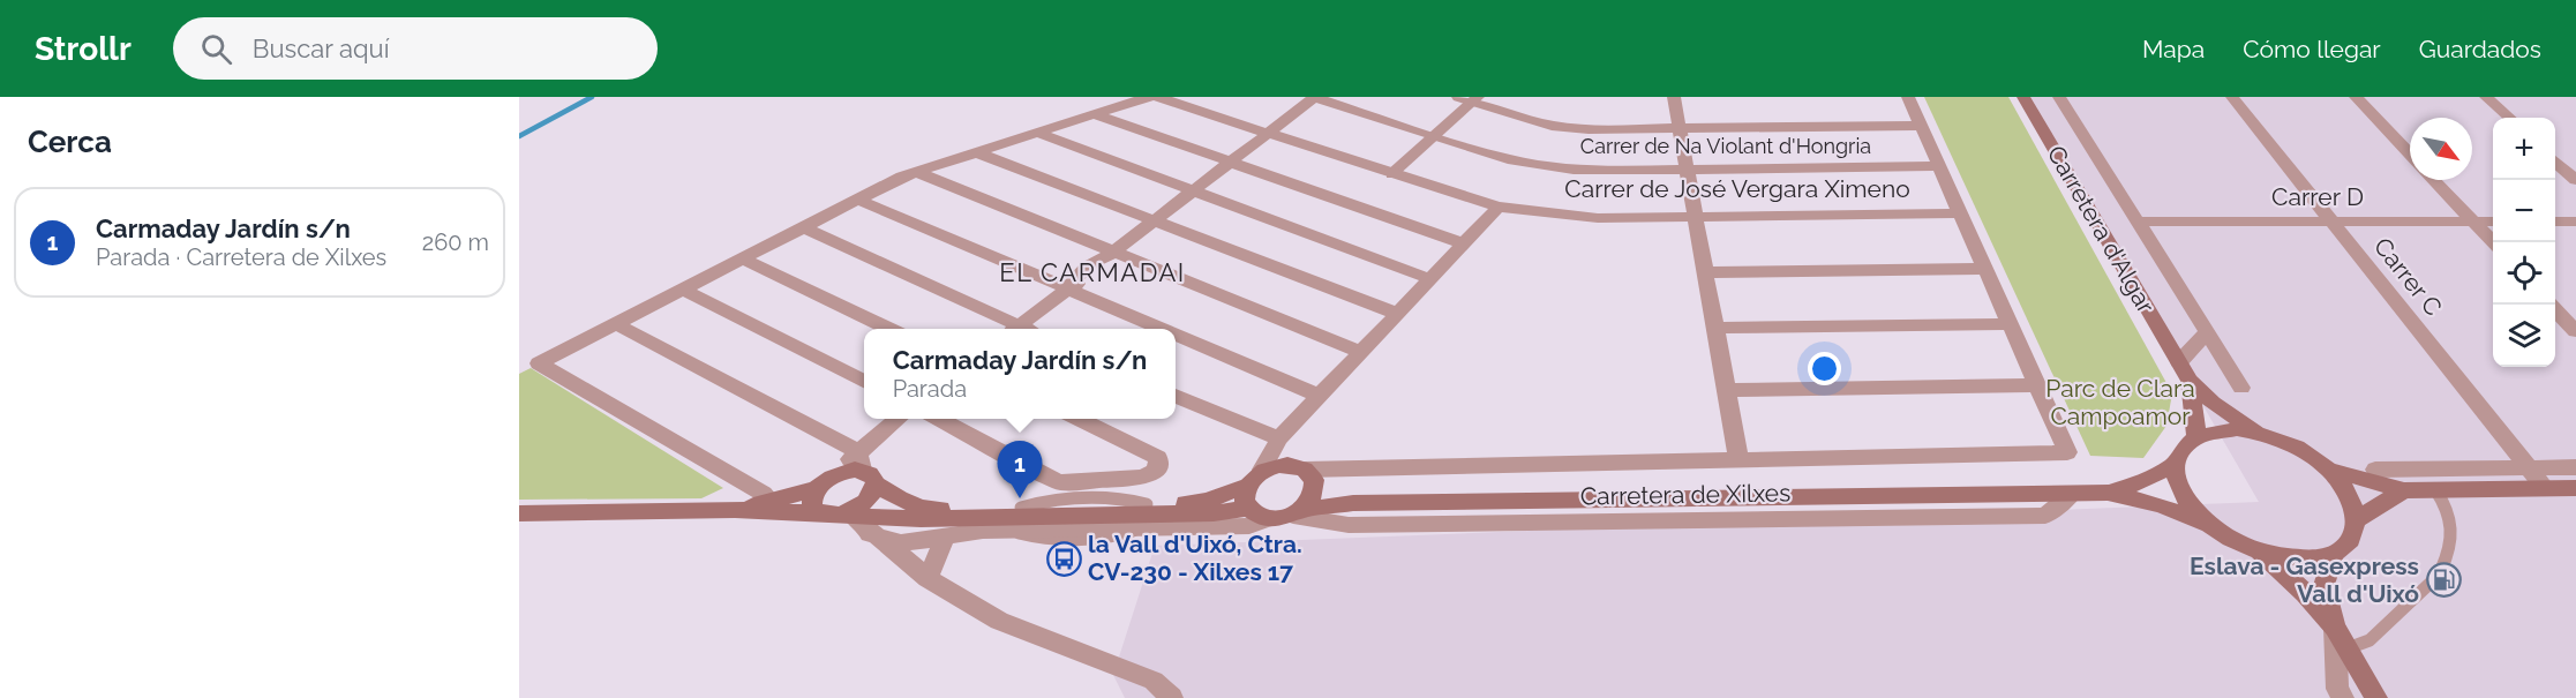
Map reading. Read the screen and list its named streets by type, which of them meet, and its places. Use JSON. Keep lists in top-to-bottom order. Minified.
{"streets":{"main road":["Carretera d'Algar","Carretera de Xilxes"],"street":["Carrer de Na Violant d'Hongria","Carrer de José Vergara Ximeno","Carrer D","Carrer C"]},"crossings":[["Carrer D","Carretera d'Algar"],["Carrer D","Carrer C"],["Carretera d'Algar","Carretera de Xilxes"]],"districts":["EL CARMADAI"],"parks":["Parc de Clara Campoamor"],"places":{"bus stop":["la Vall d'Uixó, Ctra. CV-230 - Xilxes 17"],"fuel station":["Eslava - Gasexpress Vall d'Uixó"]},"north":"bottom right","page":{"header":"Strollr","search":"Buscar aquí","nav":["Mapa","Cómo llegar","Guardados"],"heading":"Cerca","map_buttons":["+","−"],"list":[{"mark":"1","name":"Carmaday Jardín s/n","note":"Parada · Carretera de Xilxes","value":"260 m"}],"popup":["Carmaday Jardín s/n","Parada"],"pins":"1"}}
